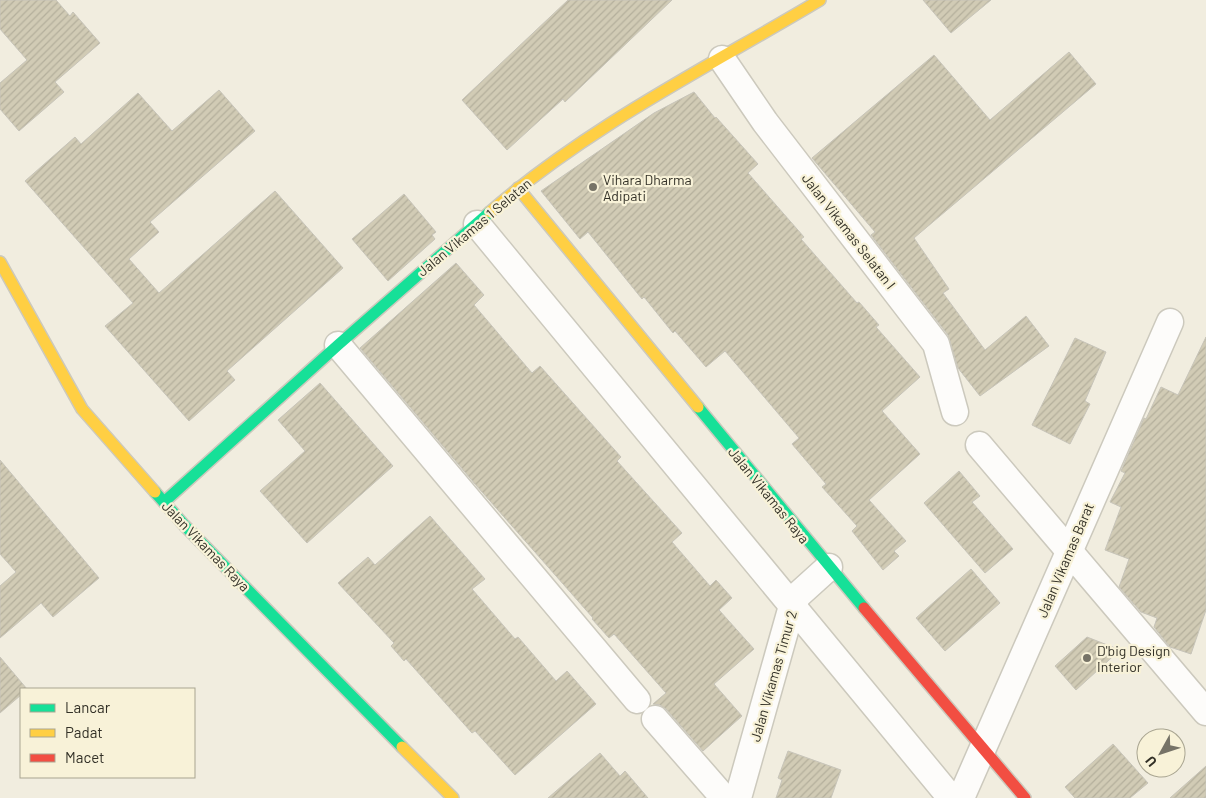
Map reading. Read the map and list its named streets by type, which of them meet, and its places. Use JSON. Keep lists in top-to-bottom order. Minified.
{"streets":{"street":["Jalan Vikamas 1 Selatan","Jalan Vikamas Selatan I","Jalan Vikamas Raya","Jalan Vikamas Barat","Jalan Vikamas Timur 2"]},"crossings":[["Jalan Vikamas 1 Selatan","Jalan Vikamas Selatan I"],["Jalan Vikamas 1 Selatan","Jalan Vikamas Raya"],["Jalan Vikamas Raya","Jalan Vikamas Barat"],["Jalan Vikamas Raya","Jalan Vikamas Timur 2"]],"places":["Vihara Dharma Adipati","D'big Design Interior"],"legend":["Lancar","Padat","Macet"],"north":"bottom left"}
